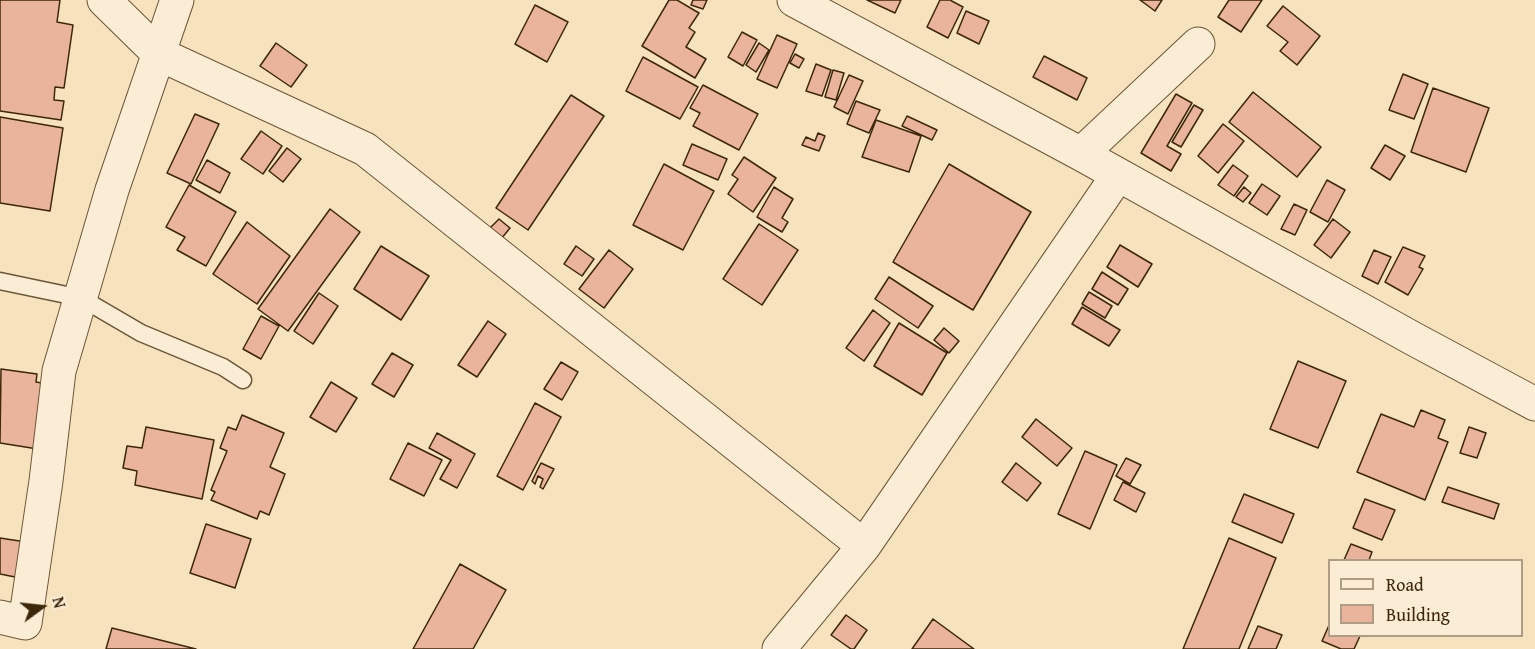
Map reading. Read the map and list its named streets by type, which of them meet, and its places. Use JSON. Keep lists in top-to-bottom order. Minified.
{"legend":["Road","Building"],"north":"right"}
